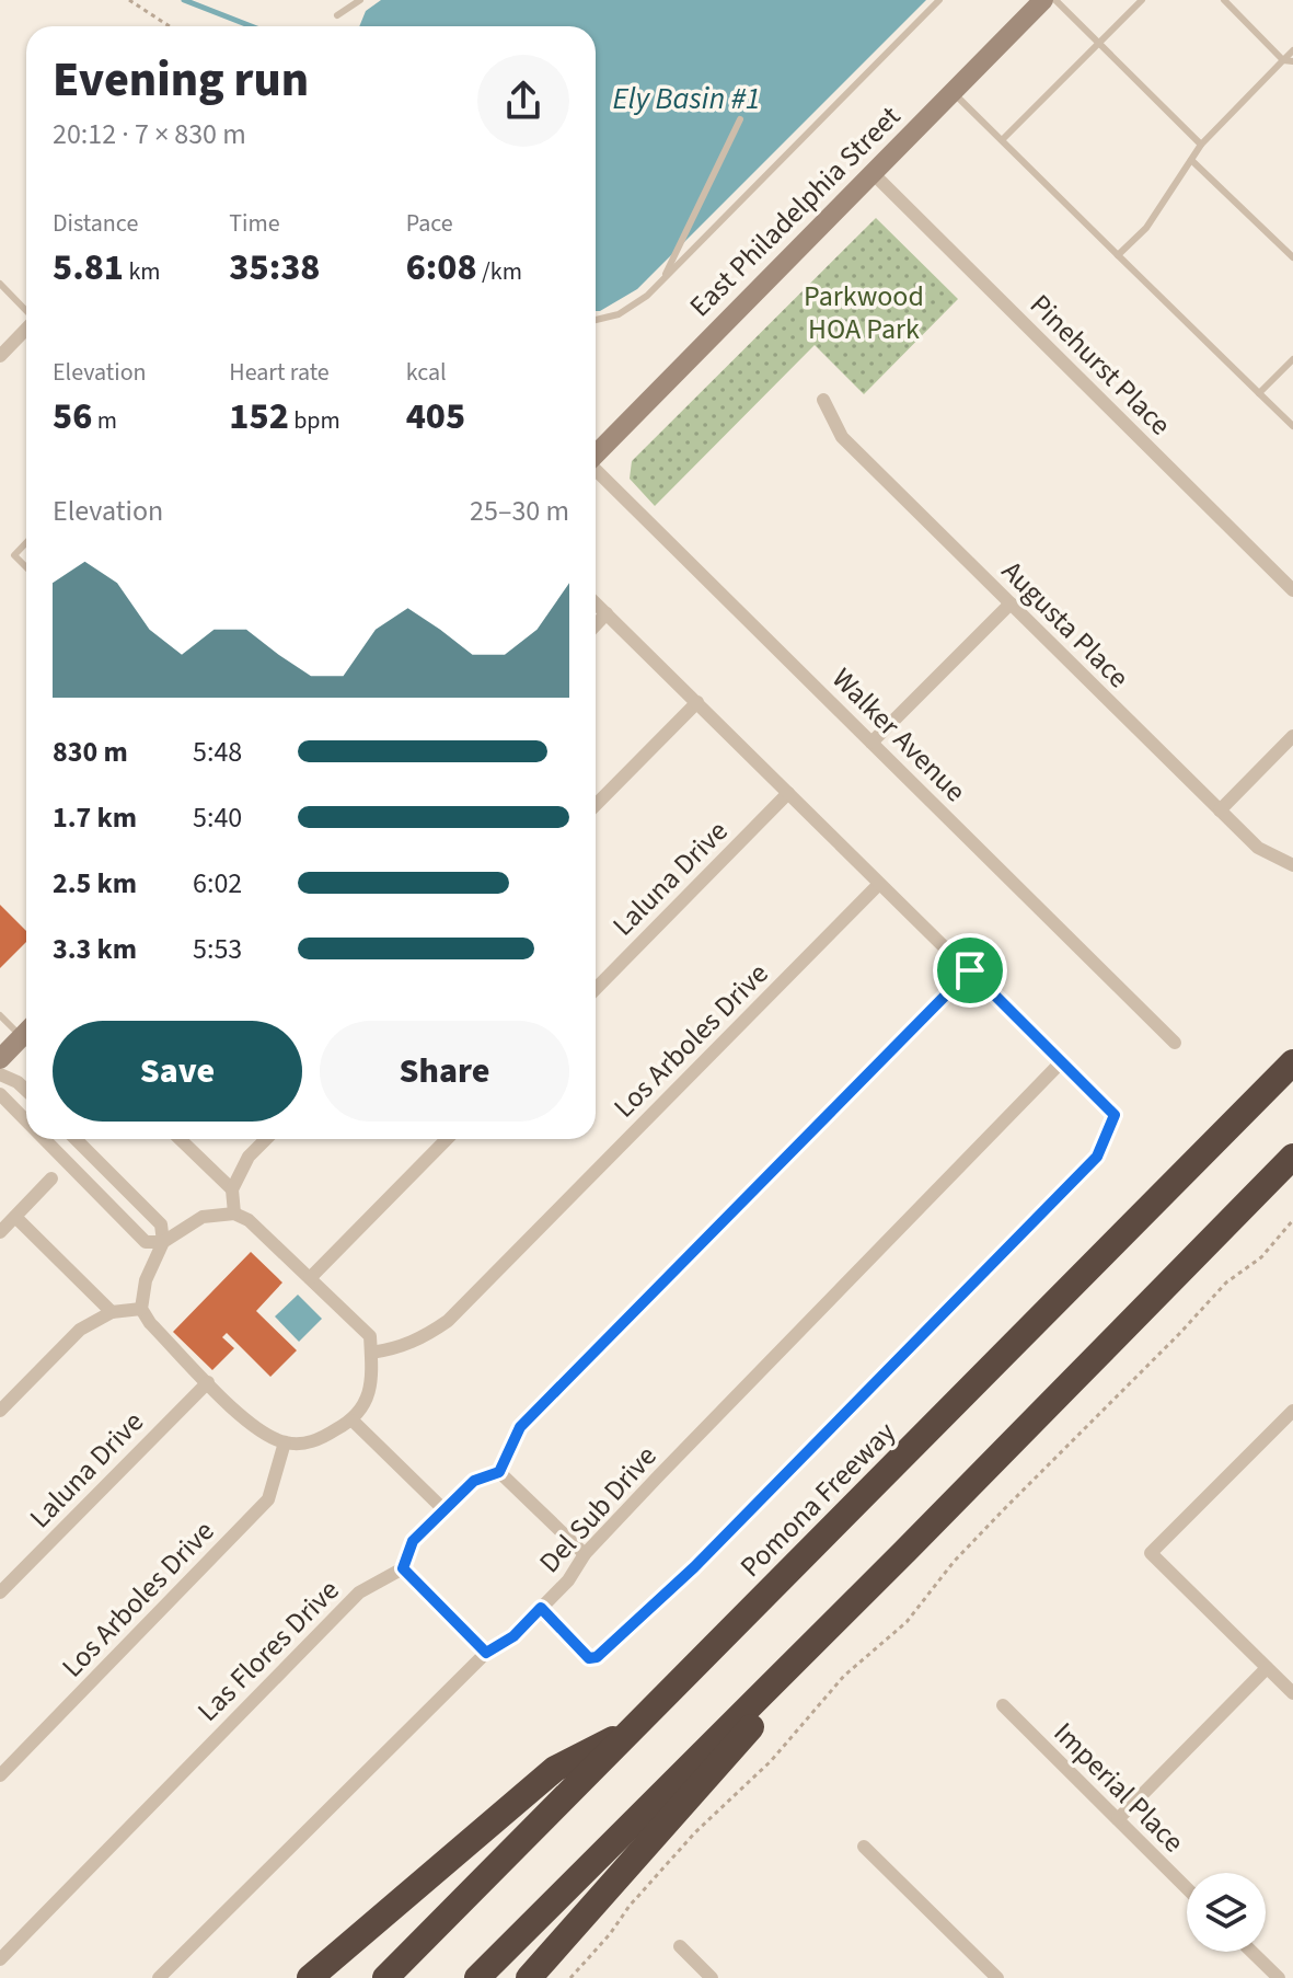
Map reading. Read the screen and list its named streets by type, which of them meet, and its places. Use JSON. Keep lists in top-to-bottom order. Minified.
{"streets":{"highway":["Pomona Freeway"],"street":["East Philadelphia Street","Pinehurst Place","Augusta Place","Walker Avenue","Laluna Drive","Los Arboles Drive","Del Sub Drive","Las Flores Drive","Imperial Place"]},"crossings":[["East Philadelphia Street","Pinehurst Place"],["Laluna Drive","Los Arboles Drive"]],"water":["Ely Basin #1"],"parks":["Parkwood HOA Park"],"page":{"heading":["Evening run","20:12 · 7 × 830 m"],"stats":[["Distance","5.81 km"],["Time","35:38"],["Pace","6:08 /km"],["Elevation","56 m"],["Heart rate","152 bpm"],["kcal","405"]],"chart":["Elevation","25–30 m"],"list":[{"name":"830 m","note":"5:48"},{"name":"1.7 km","note":"5:40"},{"name":"2.5 km","note":"6:02"},{"name":"3.3 km","note":"5:53"}],"buttons":["Save","Share"]}}
